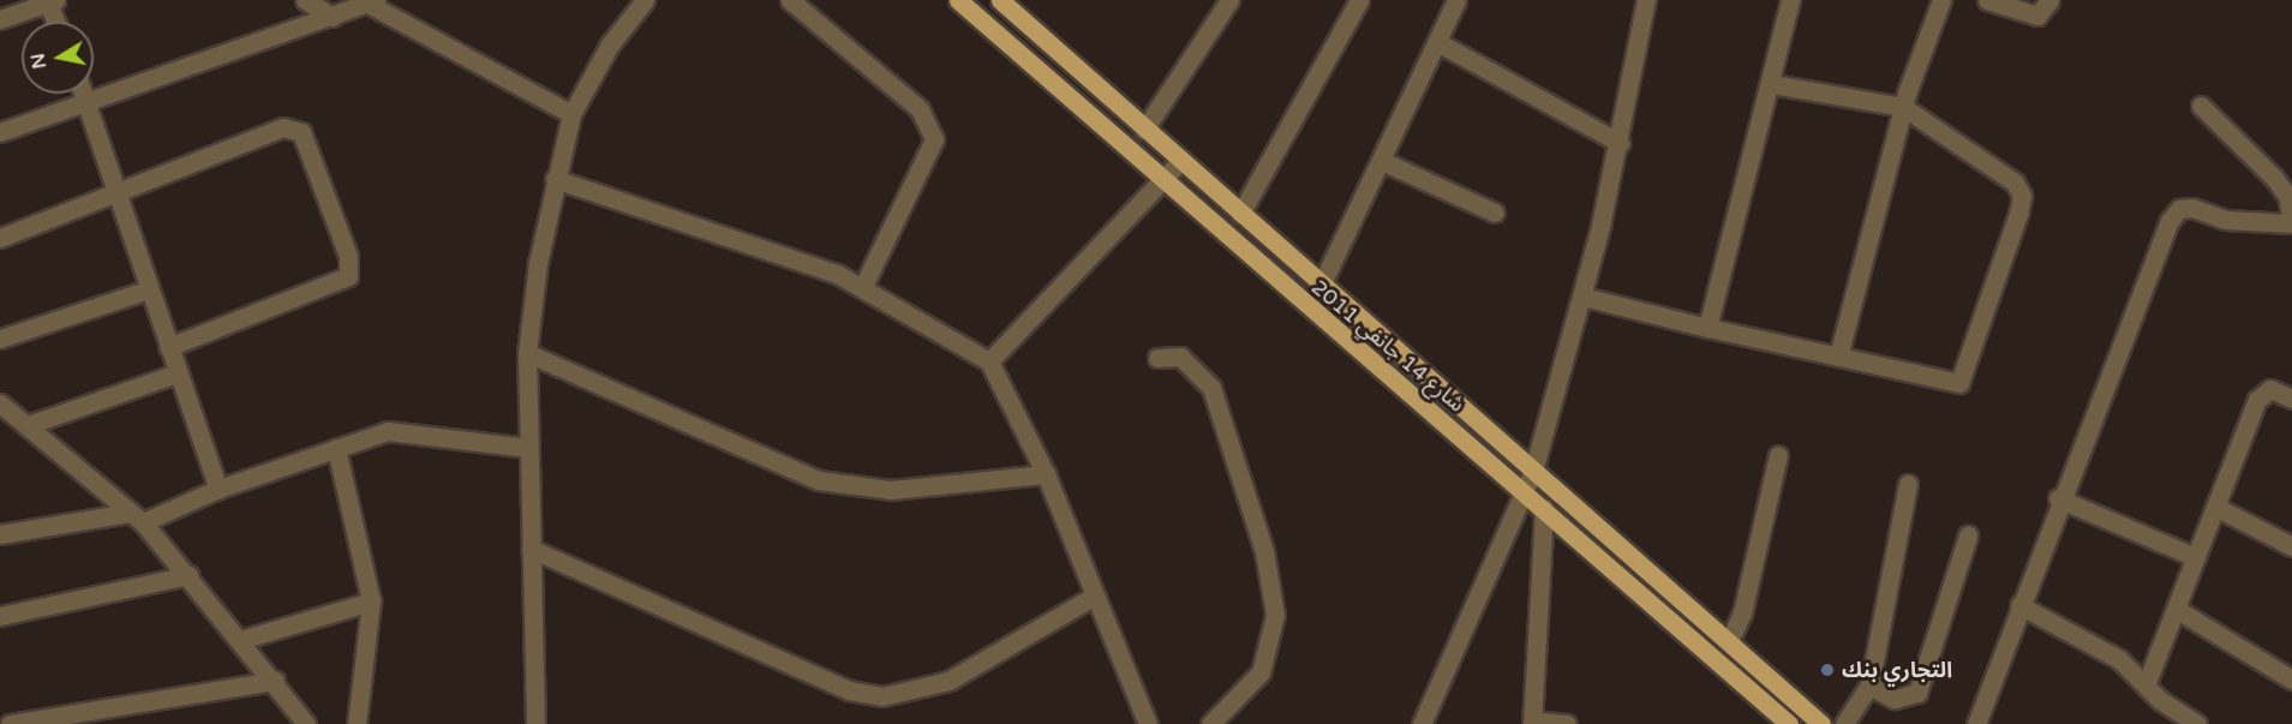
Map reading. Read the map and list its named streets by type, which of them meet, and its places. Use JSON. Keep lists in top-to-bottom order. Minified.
{"streets":{"main road":["شارع 14 جانفي 2011"]},"places":["التجاري بنك"],"north":"left"}
